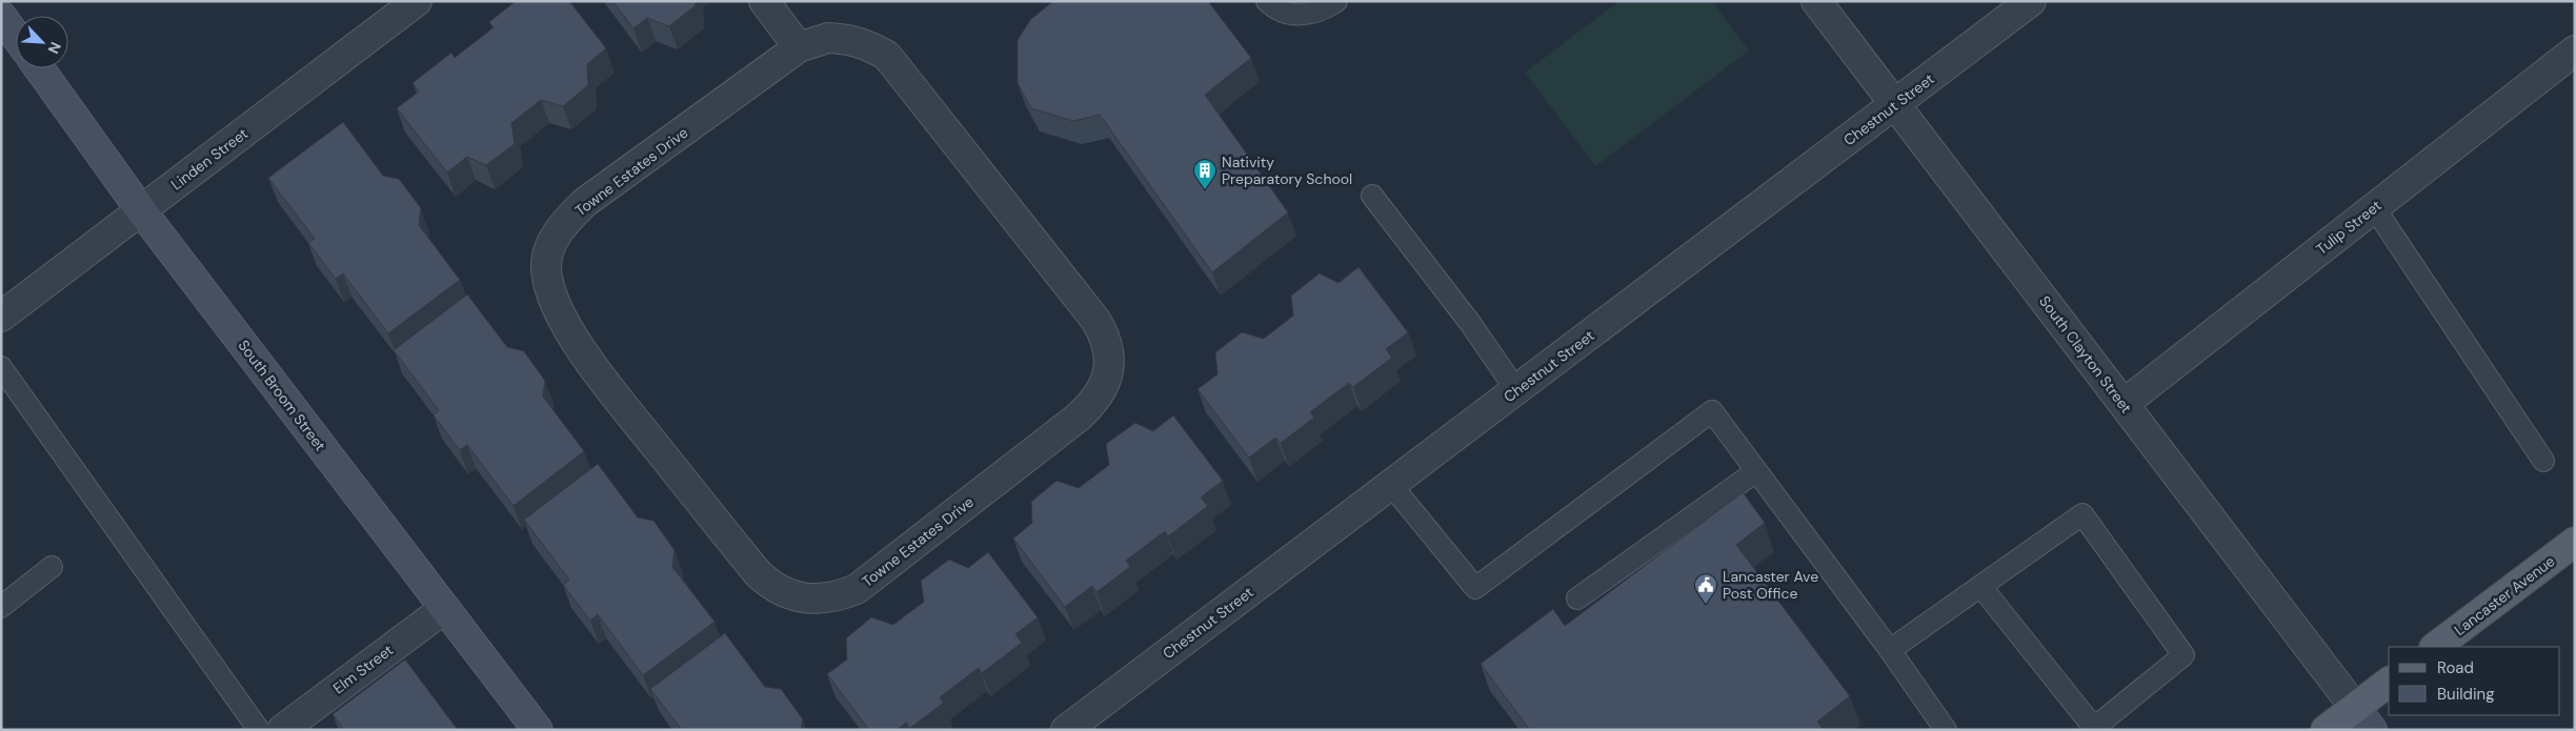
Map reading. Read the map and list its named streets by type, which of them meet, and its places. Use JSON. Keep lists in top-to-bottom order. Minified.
{"streets":{"main road":["Lancaster Avenue"],"street":["Chestnut Street","Linden Street","Towne Estates Drive","Tulip Street","South Clayton Street","South Broom Street","Elm Street"]},"crossings":[["Chestnut Street","South Clayton Street"],["Linden Street","South Broom Street"],["Tulip Street","South Clayton Street"],["South Broom Street","Elm Street"]],"places":{"building":["Nativity Preparatory School"],"public building":["Lancaster Ave Post Office"]},"legend":["Road","Building"],"north":"bottom right"}
